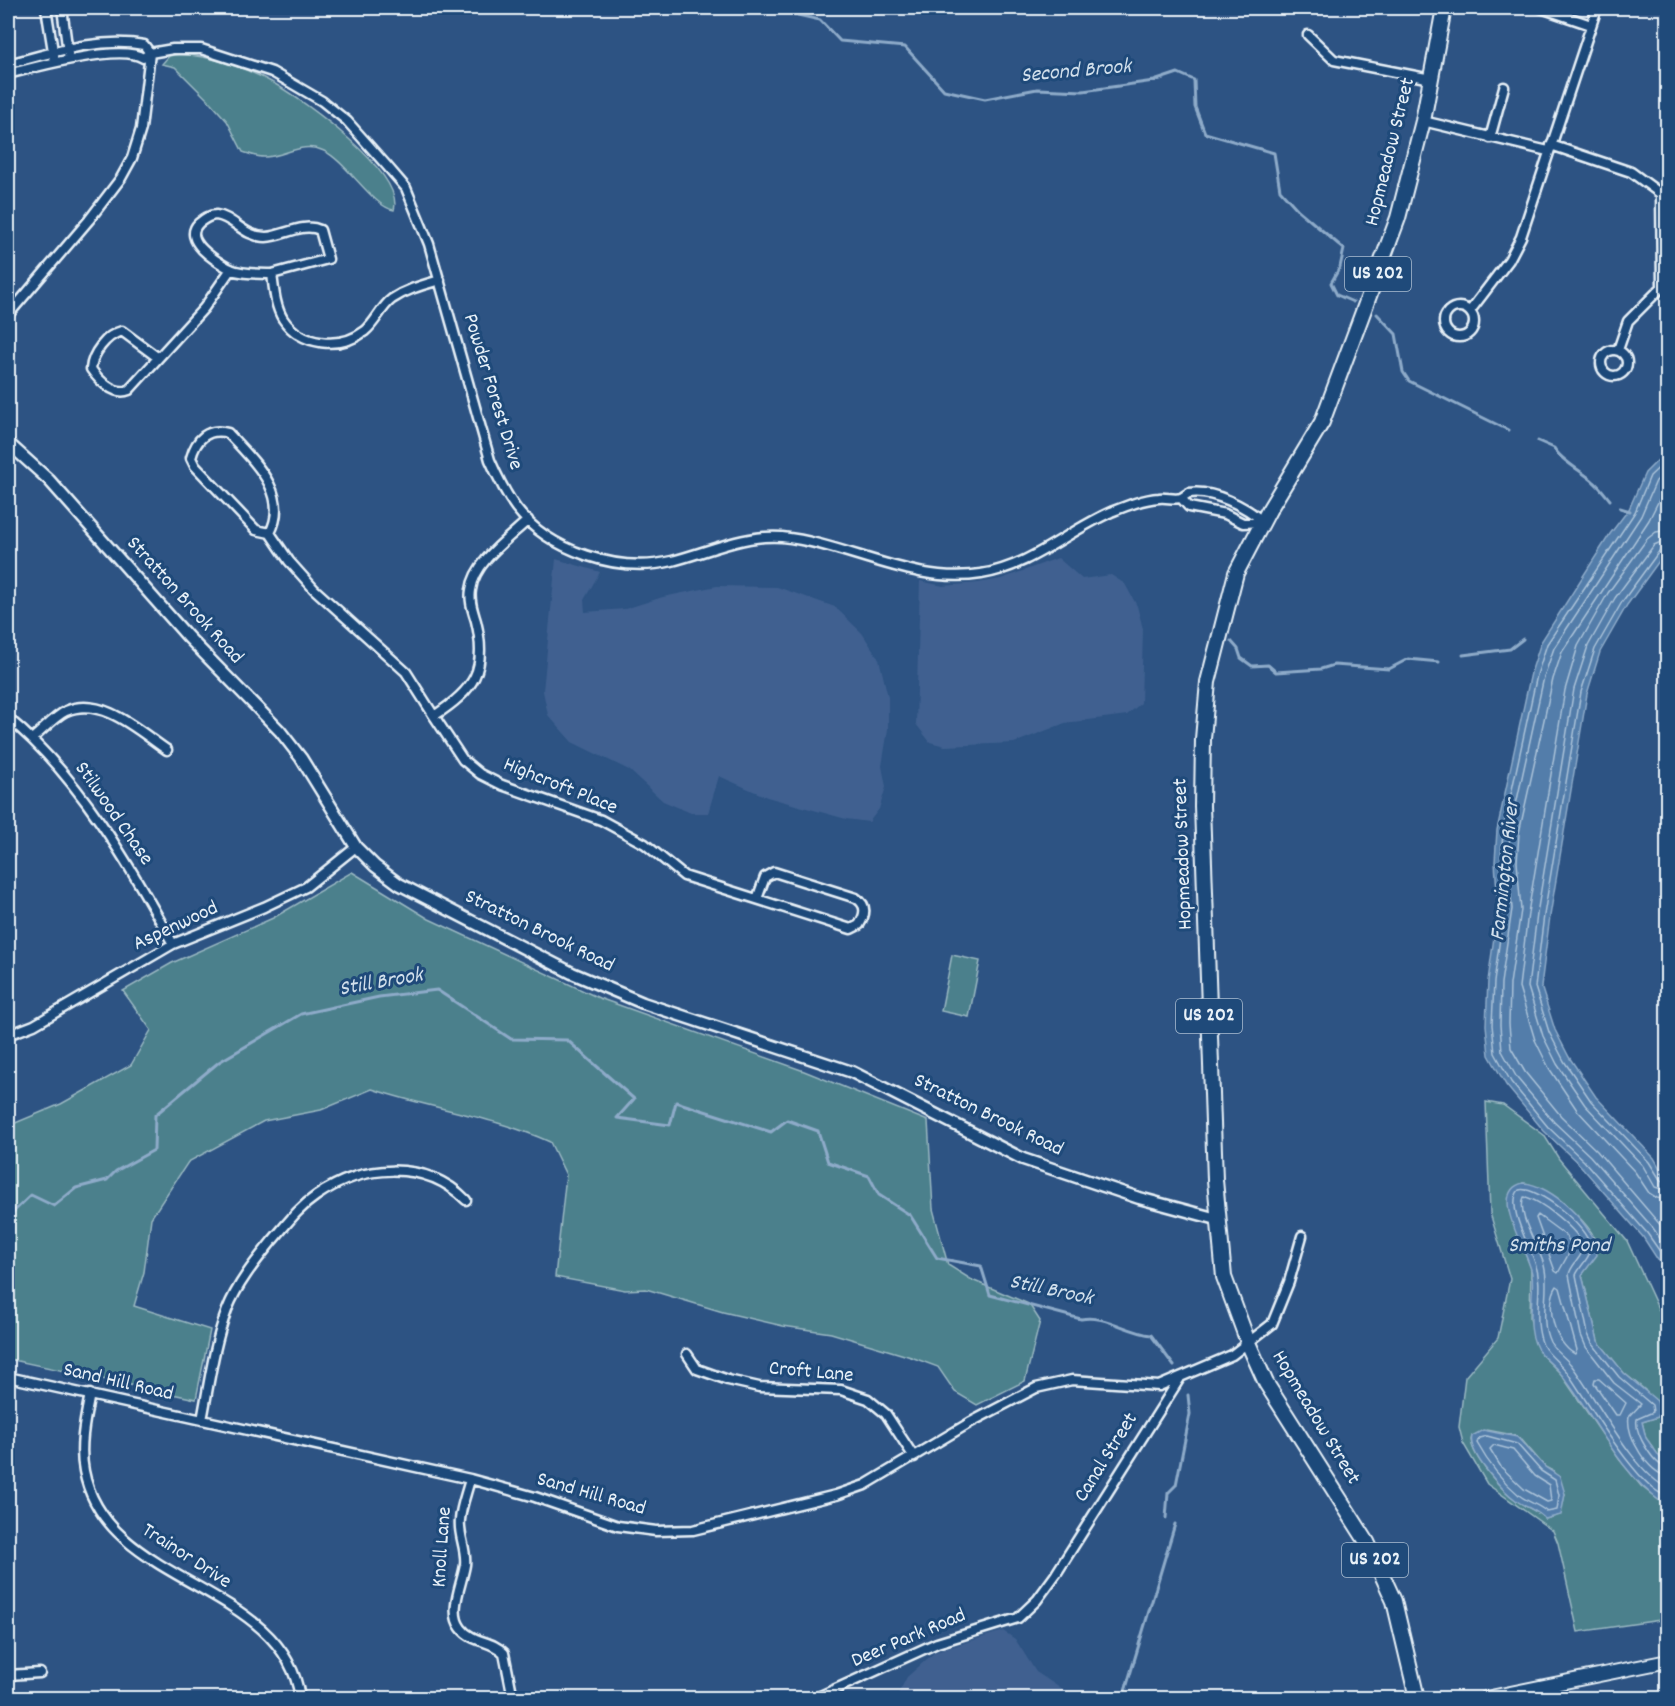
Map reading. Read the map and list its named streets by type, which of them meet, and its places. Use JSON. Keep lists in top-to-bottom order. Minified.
{"streets":{"highway":["Hopmeadow Street","US 202"],"street":["Powder Forest Drive","Stratton Brook Road","Highcroft Place","Stilwood Chase","Aspenwood","Croft Lane","Sand Hill Road","Canal Street","Knoll Lane","Trainor Drive","Deer Park Road"]},"crossings":[["Hopmeadow Street","Powder Forest Drive"],["Hopmeadow Street","Stratton Brook Road"],["Stratton Brook Road","Aspenwood"],["Stilwood Chase","Aspenwood"],["Croft Lane","Sand Hill Road"],["Sand Hill Road","Canal Street"],["Sand Hill Road","Knoll Lane"],["Sand Hill Road","Trainor Drive"],["Canal Street","Deer Park Road"]],"water":["Second Brook","Farmington River","Still Brook","Smiths Pond"]}
